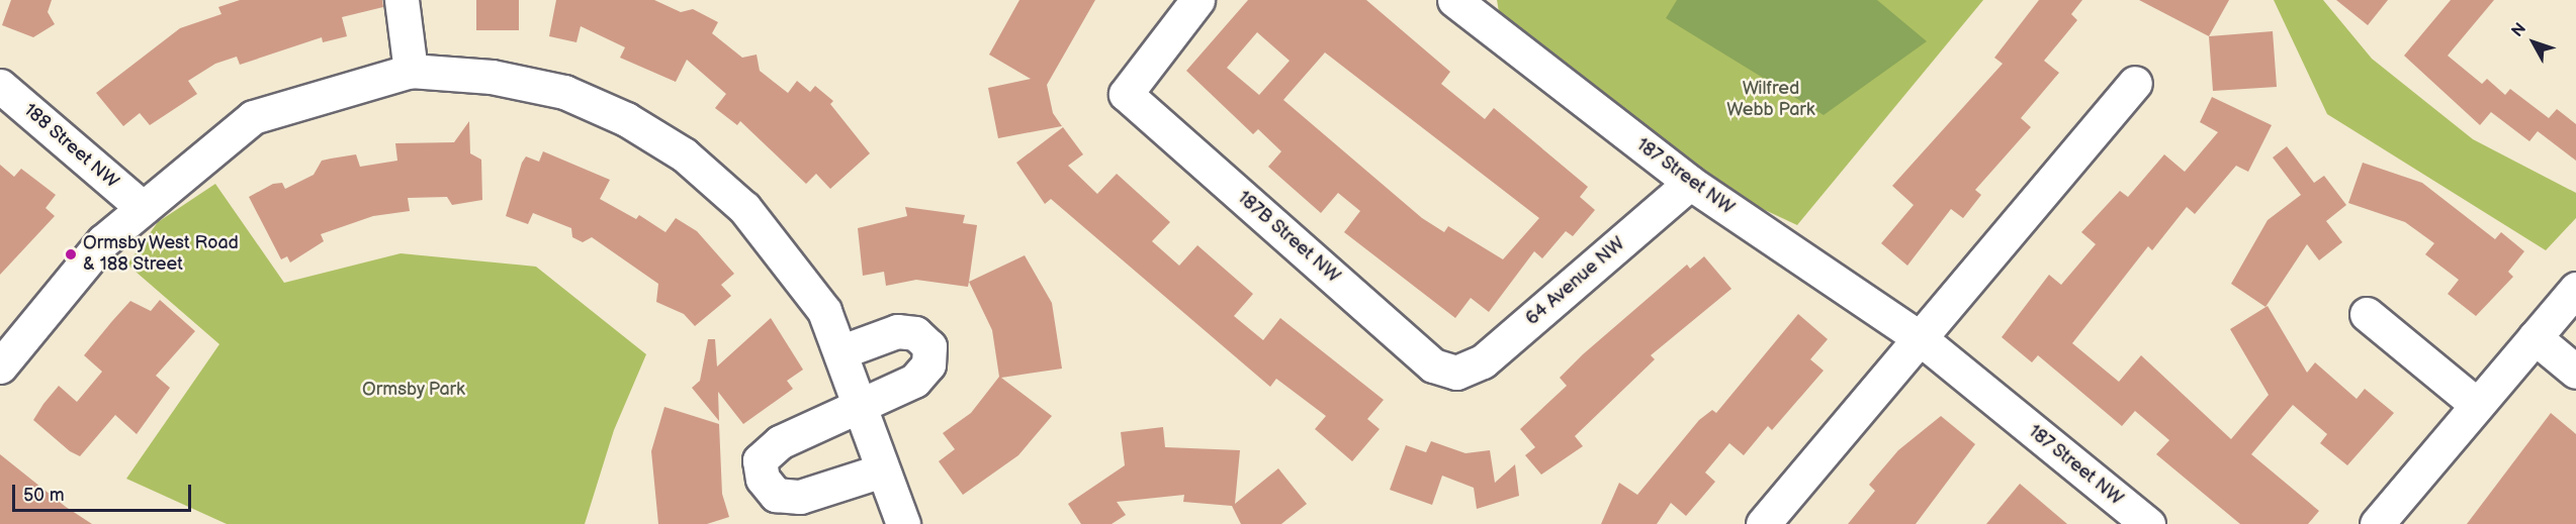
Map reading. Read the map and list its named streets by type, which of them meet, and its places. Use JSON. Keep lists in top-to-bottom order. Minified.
{"streets":{"street":["188 Street NW","187 Street NW","187B Street NW","64 Avenue NW"]},"crossings":[["187 Street NW","64 Avenue NW"],["187B Street NW","64 Avenue NW"]],"parks":["Wilfred Webb Park","Ormsby Park"],"places":["Ormsby West Road & 188 Street"],"scale_bar":"50 m","north":"top left"}
